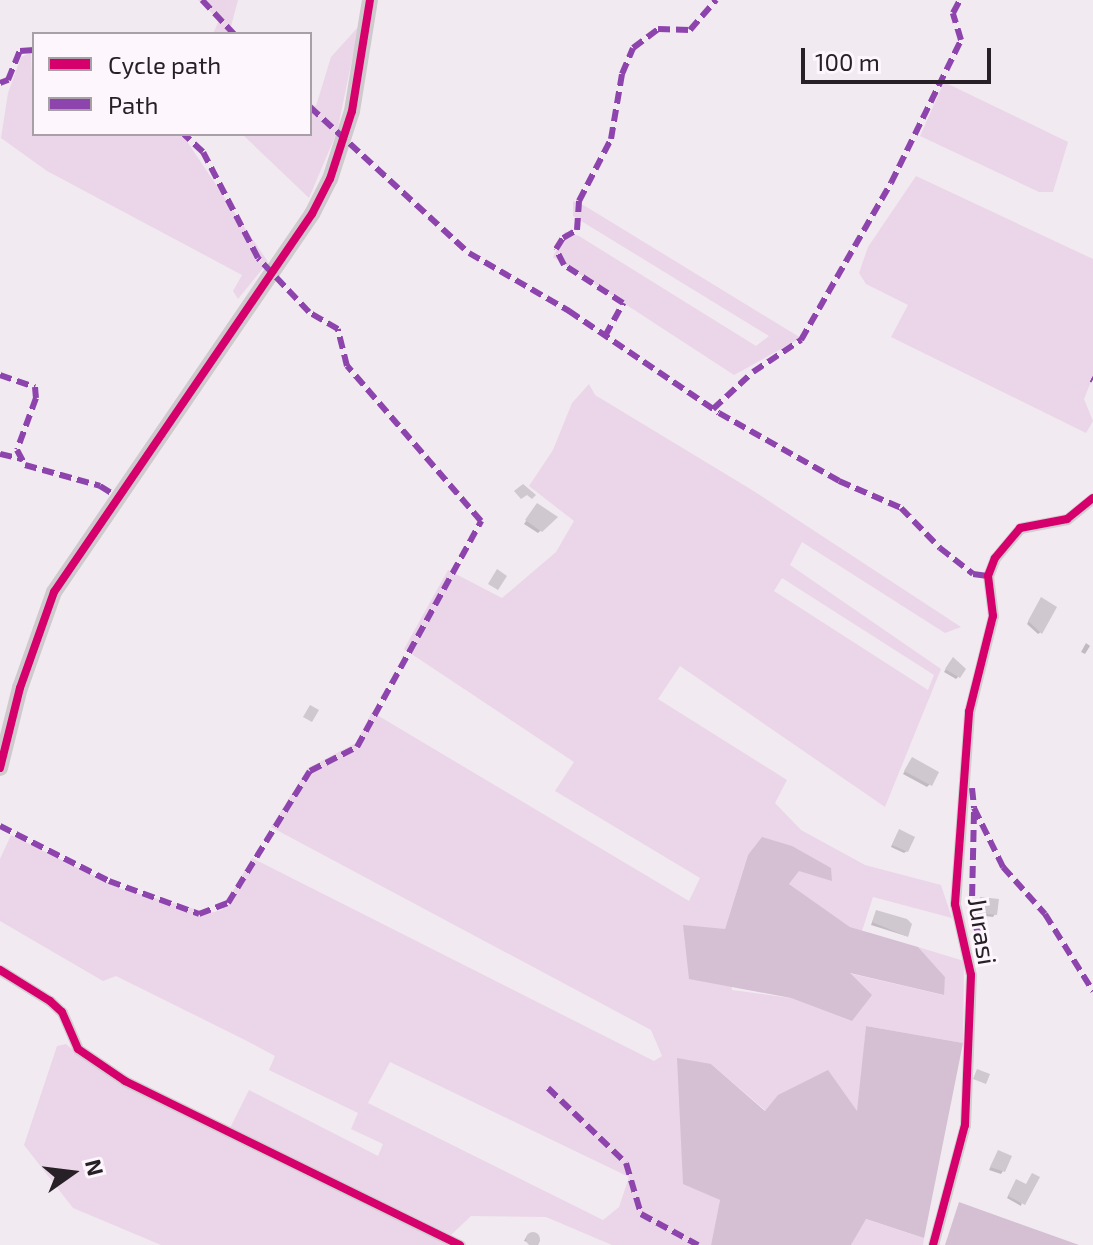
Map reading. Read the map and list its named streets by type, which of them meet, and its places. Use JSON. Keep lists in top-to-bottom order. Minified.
{"streets":{"street":["Jurasi"]},"legend":["Cycle path","Path"],"scale_bar":"100 m","north":"right"}
